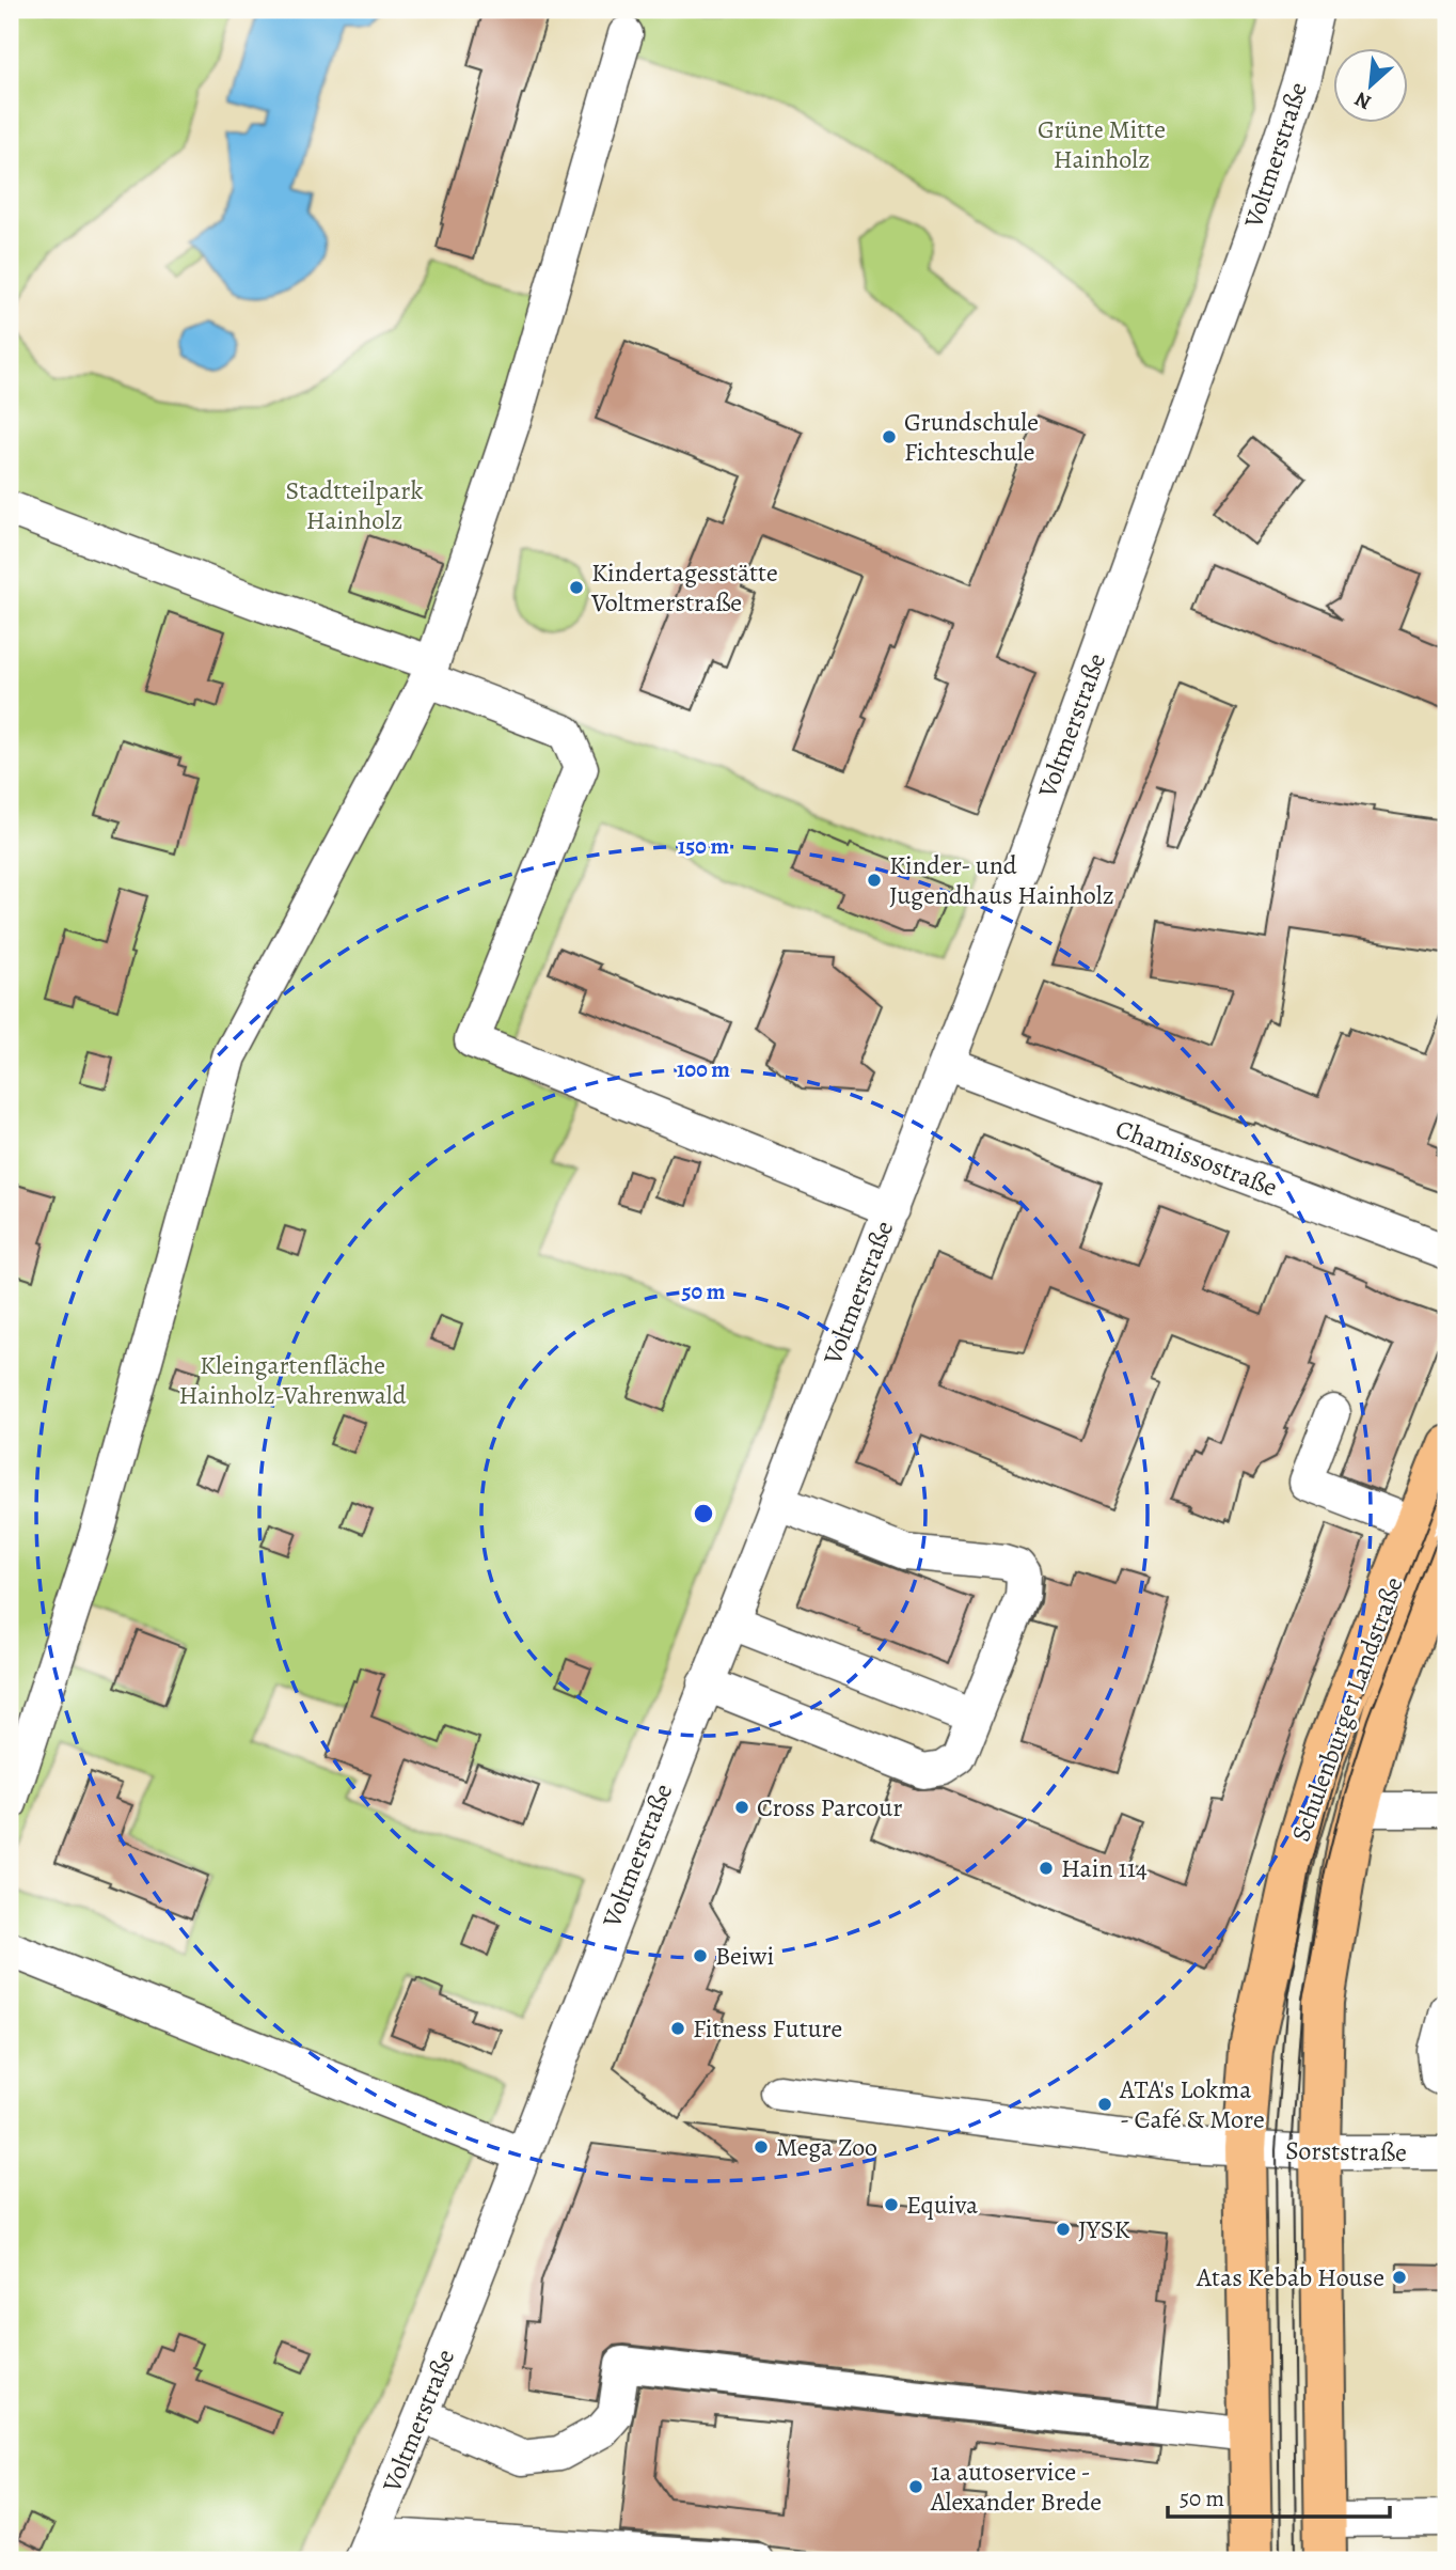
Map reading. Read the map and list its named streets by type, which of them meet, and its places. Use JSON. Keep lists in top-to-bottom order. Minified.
{"streets":{"main road":["Schulenburger Landstraße"],"street":["Voltmerstraße","Chamissostraße","Sorststraße"]},"crossings":[["Voltmerstraße","Chamissostraße"],["Schulenburger Landstraße","Sorststraße"]],"parks":["Grüne Mitte Hainholz","Stadtteilpark Hainholz","Kleingartenfläche Hainholz-Vahrenwald"],"places":["Grundschule Fichteschule","Kindertagesstätte Voltmerstraße","Kinder- und Jugendhaus Hainholz","Cross Parcour","Hain 114","Beiwi","Fitness Future","ATA's Lokma - Café & More","Mega Zoo","Equiva","JYSK","Atas Kebab House","1a autoservice - Alexander Brede"],"scale_bar":"50 m","north":"bottom left","rings":["150 m","100 m","50 m"]}
